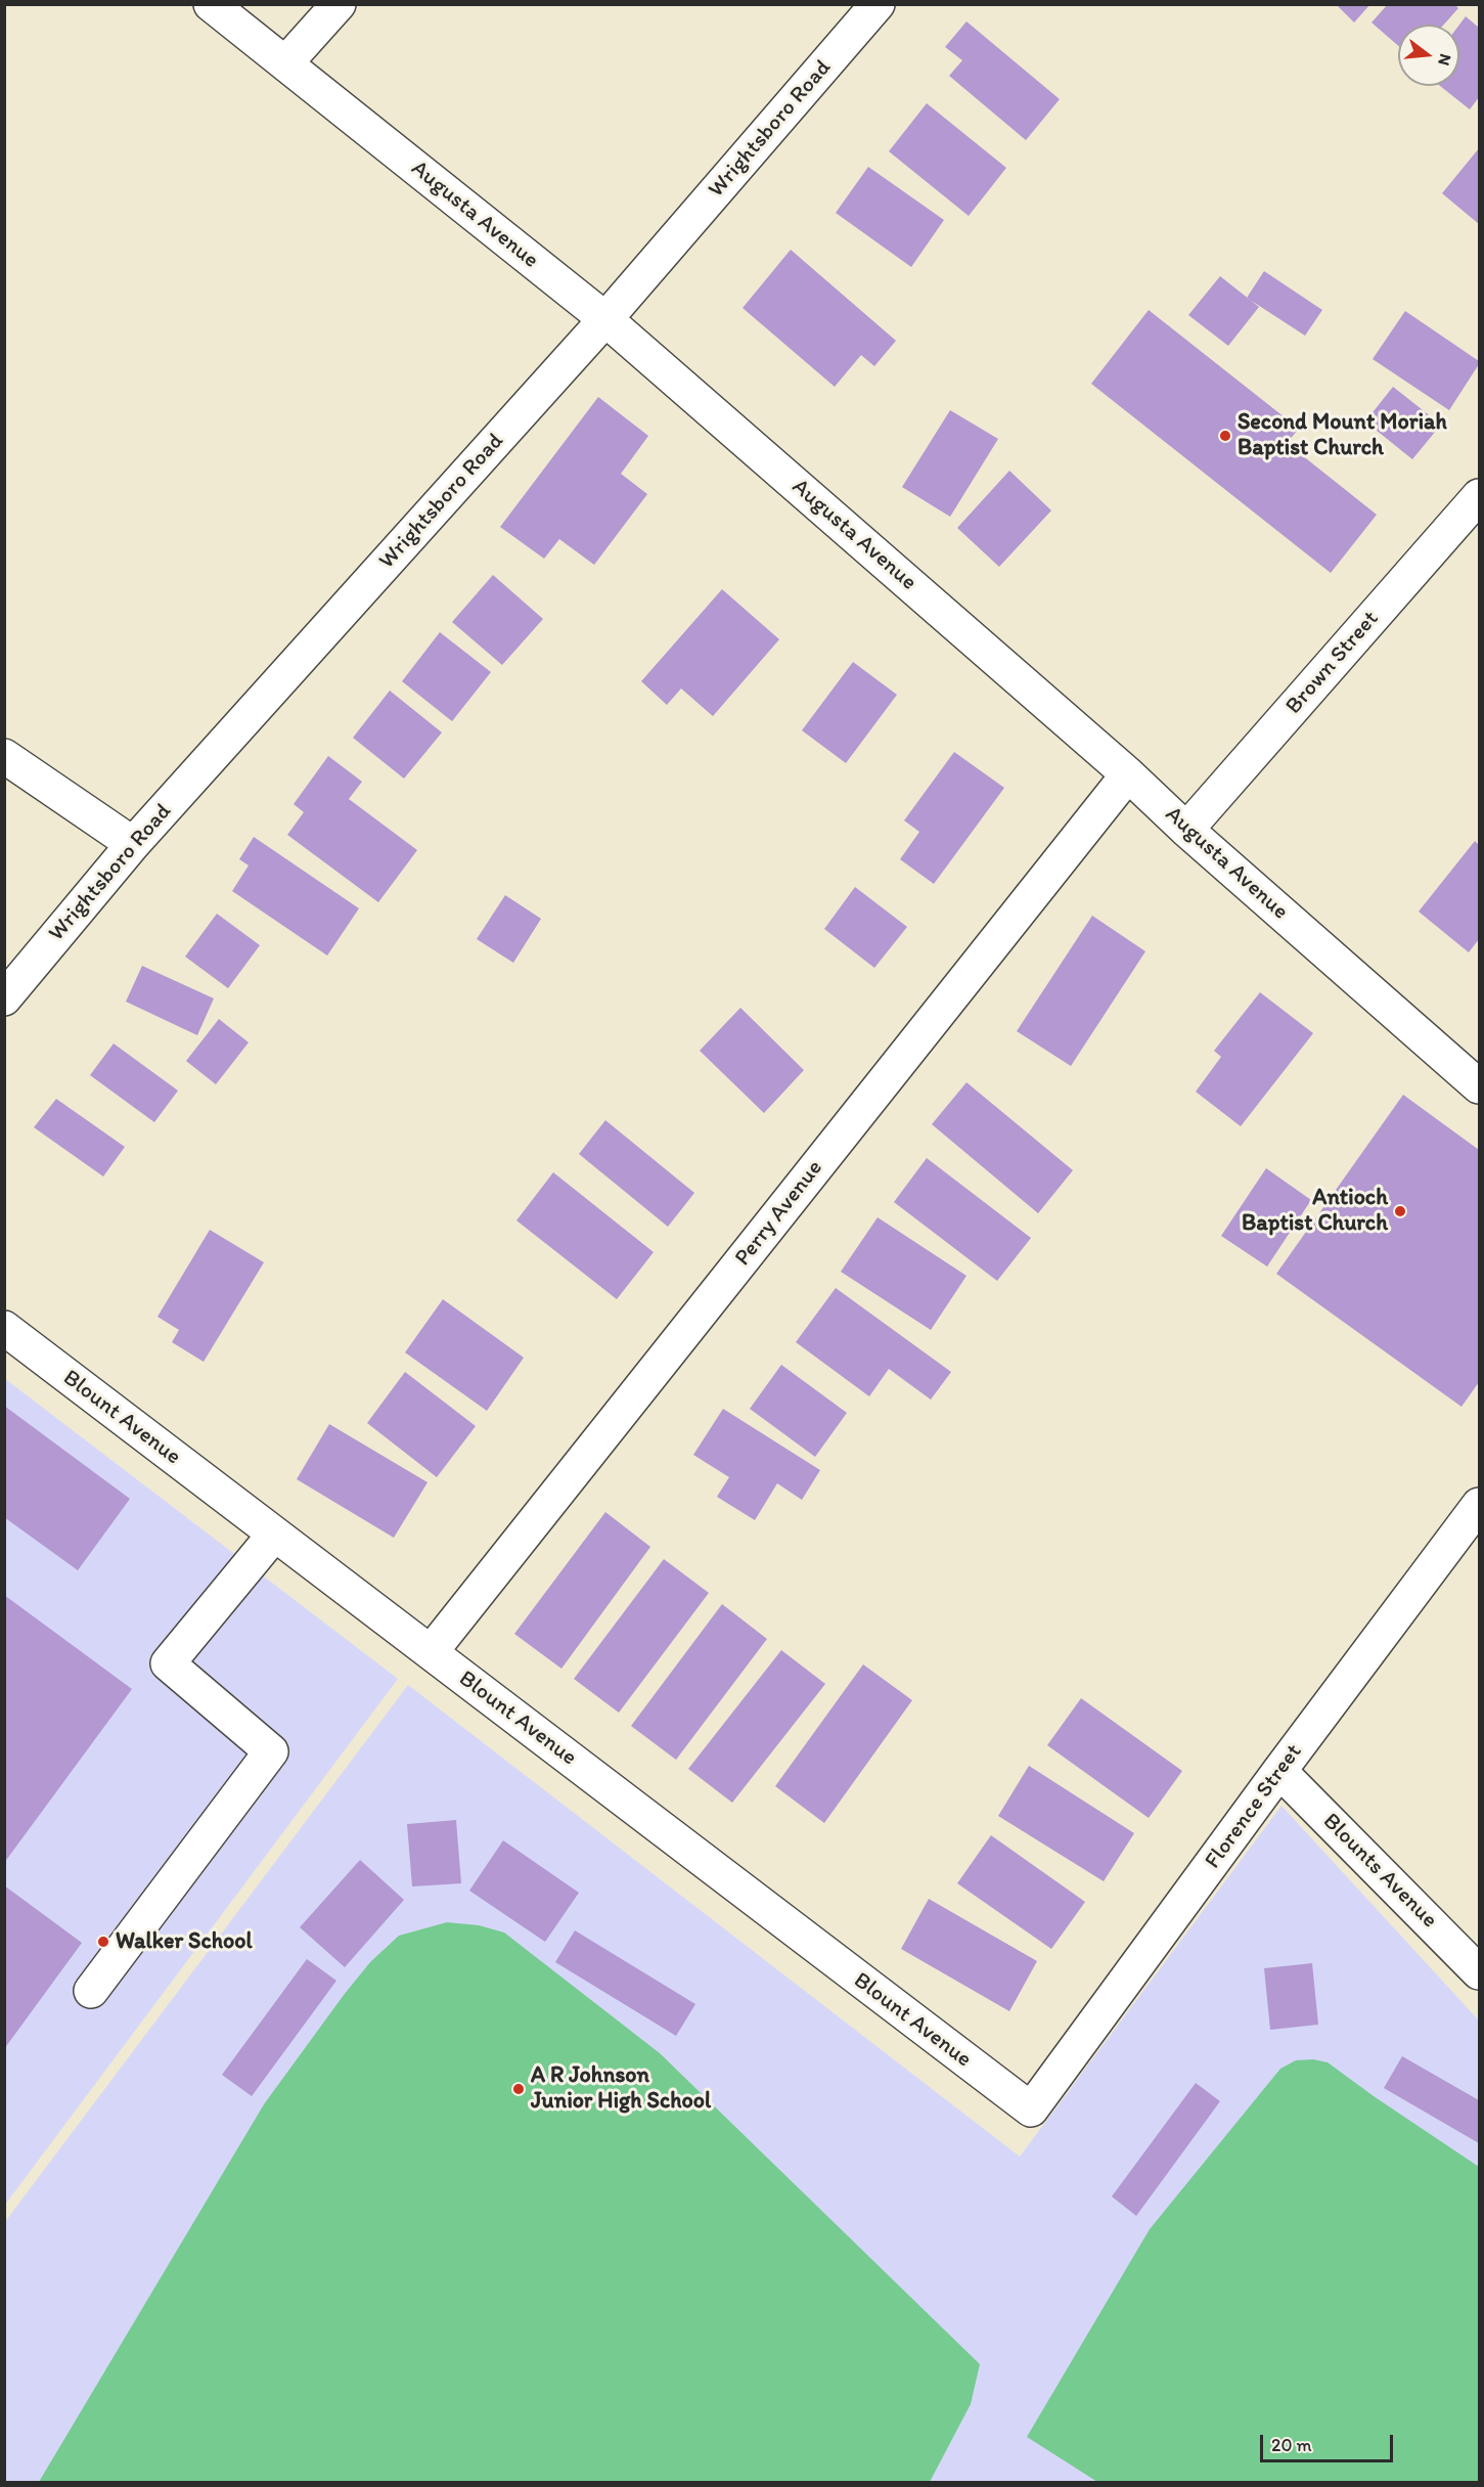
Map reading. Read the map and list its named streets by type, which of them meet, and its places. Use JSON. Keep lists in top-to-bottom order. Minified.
{"streets":{"street":["Wrightsboro Road","Augusta Avenue","Brown Street","Perry Avenue","Blount Avenue","Florence Street","Blounts Avenue"]},"crossings":[["Wrightsboro Road","Augusta Avenue"],["Augusta Avenue","Brown Street"],["Augusta Avenue","Perry Avenue"],["Perry Avenue","Blount Avenue"],["Blount Avenue","Florence Street"],["Florence Street","Blounts Avenue"]],"places":["Second Mount Moriah Baptist Church","Antioch Baptist Church","Walker School","A R Johnson Junior High School"],"scale_bar":"20 m","north":"right"}
